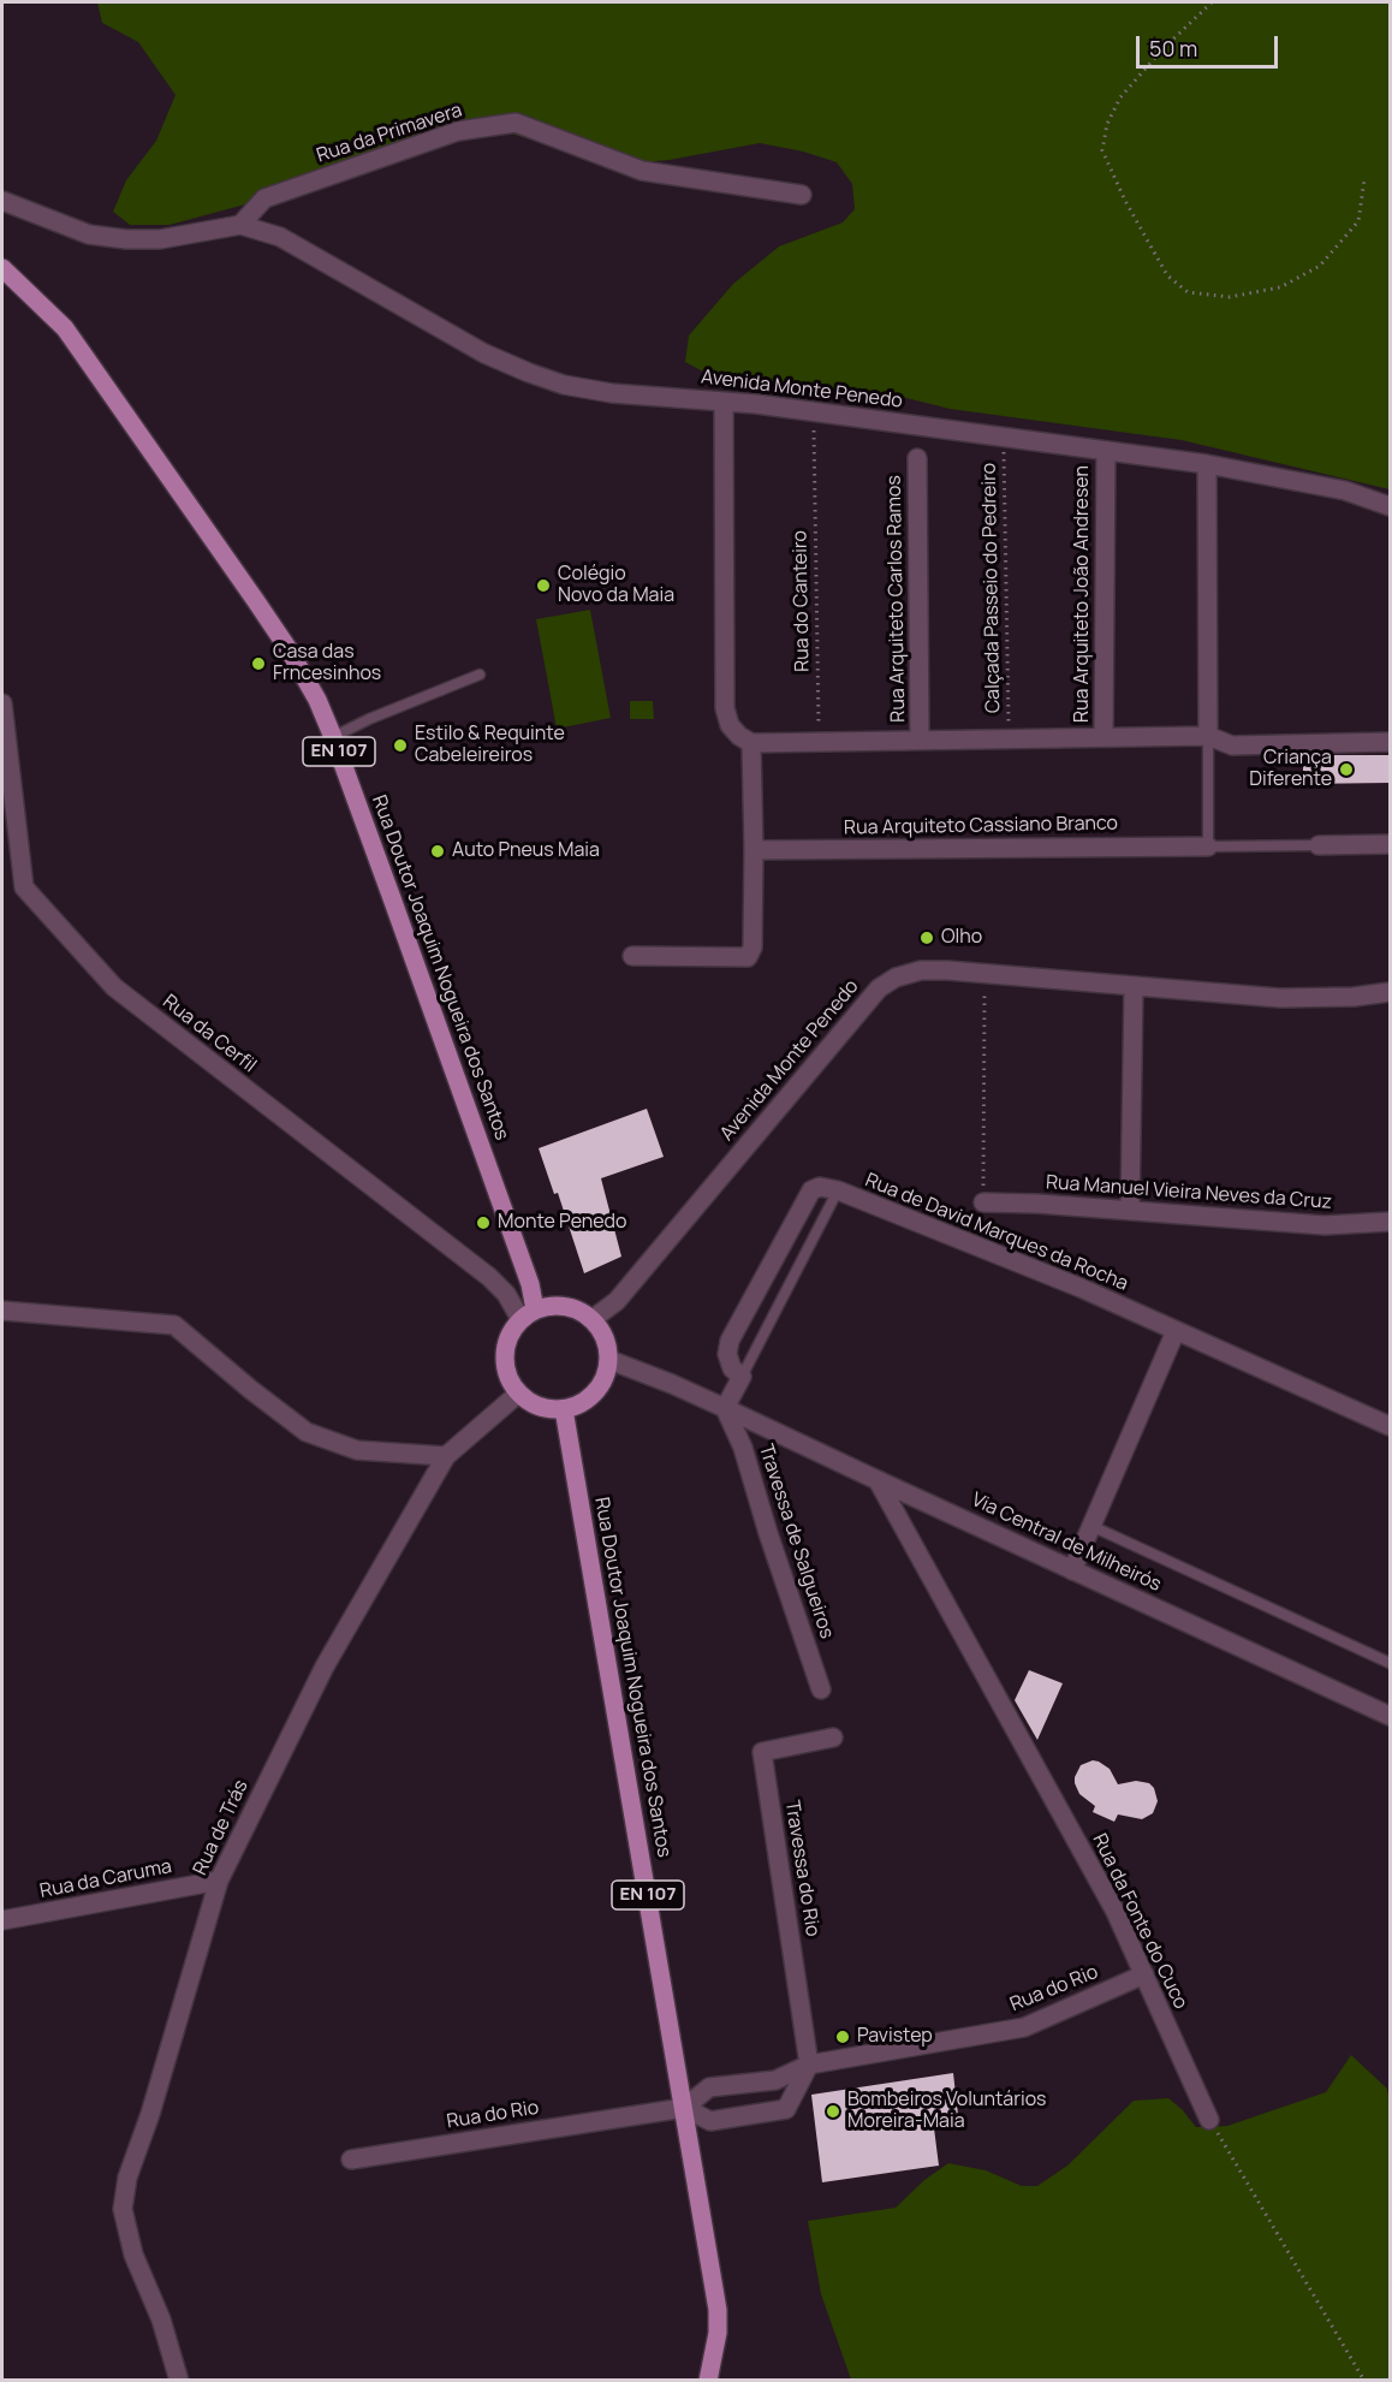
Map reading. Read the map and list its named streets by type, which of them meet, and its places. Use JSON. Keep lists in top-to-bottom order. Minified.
{"streets":{"main road":["EN 107","Rua Doutor Joaquim Nogueira dos Santos"],"street":["Rua da Primavera","Avenida Monte Penedo","Rua Arquiteto João Andresen","Rua Arquiteto Carlos Ramos","Rua Arquiteto Cassiano Branco","Rua da Cerfil","Rua Manuel Vieira Neves da Cruz","Rua de David Marques da Rocha","Travessa de Salgueiros","Via Central de Milheirós","Rua de Trás","Travessa do Rio","Rua da Caruma","Rua da Fonte do Cuco","Rua do Rio"],"path":["Calçada Passeio do Pedreiro","Rua do Canteiro"]},"crossings":[["Rua da Primavera","Avenida Monte Penedo"],["Avenida Monte Penedo","Calçada Passeio do Pedreiro"],["Avenida Monte Penedo","Rua Arquiteto João Andresen"],["Avenida Monte Penedo","Rua do Canteiro"],["Avenida Monte Penedo","Rua Doutor Joaquim Nogueira dos Santos"],["Avenida Monte Penedo","Rua da Cerfil"],["Avenida Monte Penedo","Via Central de Milheirós"],["Avenida Monte Penedo","Rua de Trás"],["Rua Doutor Joaquim Nogueira dos Santos","Rua da Cerfil"],["Rua Doutor Joaquim Nogueira dos Santos","Via Central de Milheirós"],["Rua Doutor Joaquim Nogueira dos Santos","Rua de Trás"],["Rua Doutor Joaquim Nogueira dos Santos","Rua do Rio"],["Rua da Cerfil","Via Central de Milheirós"],["Rua da Cerfil","Rua de Trás"],["Travessa de Salgueiros","Via Central de Milheirós"],["Via Central de Milheirós","Rua de Trás"],["Via Central de Milheirós","Rua da Fonte do Cuco"],["Rua de Trás","Rua da Caruma"],["Travessa do Rio","Rua do Rio"],["Rua da Fonte do Cuco","Rua do Rio"]],"places":["Colégio Novo da Maia","Casa das Frncesinhos","Estilo & Requinte Cabeleireiros","Criança Diferente","Auto Pneus Maia","Olho","Monte Penedo","Pavistep","Bombeiros Voluntários Moreira-Maia"],"scale_bar":"50 m"}
